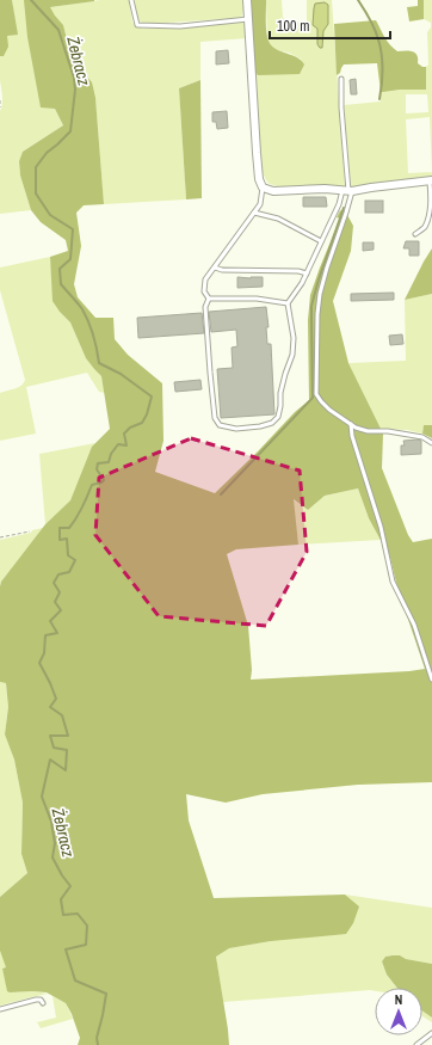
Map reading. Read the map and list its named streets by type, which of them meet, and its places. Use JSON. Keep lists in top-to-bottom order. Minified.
{"water":["Żebracz"],"scale_bar":"100 m","north":"top"}
